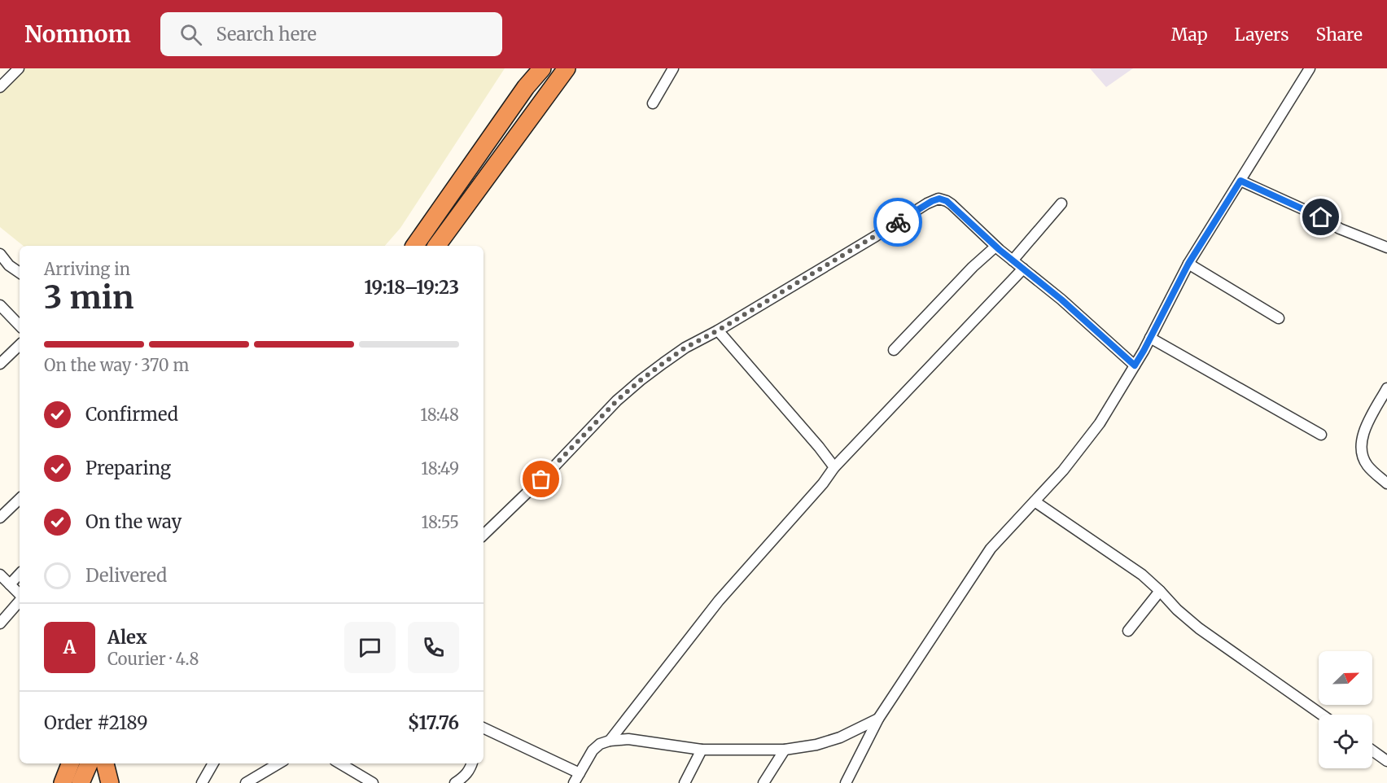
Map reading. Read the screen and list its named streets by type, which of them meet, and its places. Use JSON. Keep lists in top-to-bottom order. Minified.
{"north":"top right","page":{"header":"Nomnom","search":"Search here","nav":["Map","Layers","Share"],"heading":["3 min","Arriving in","19:18–19:23"],"panel":["Alex","Courier · 4.8","Order #2189","$17.76"],"bar":"On the way · 370 m","list":[["Confirmed","18:48"],["Preparing","18:49"],["On the way","18:55"],"Delivered"],"round":"A"}}
